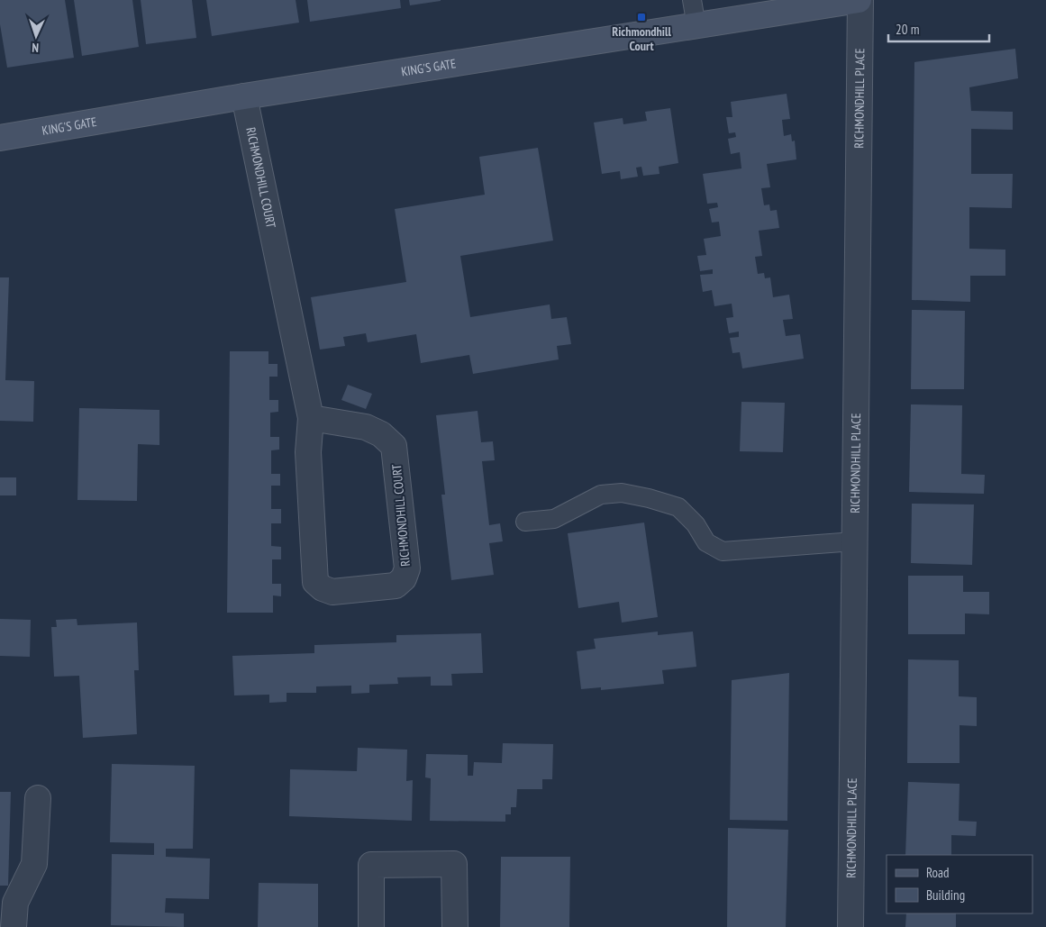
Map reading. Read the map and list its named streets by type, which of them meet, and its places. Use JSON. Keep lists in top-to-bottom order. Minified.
{"streets":{"street":["KING'S GATE","RICHMONDHILL PLACE","RICHMONDHILL COURT"]},"crossings":[["KING'S GATE","RICHMONDHILL PLACE"],["KING'S GATE","RICHMONDHILL COURT"]],"places":{"transit":["Richmondhill Court"]},"legend":["Road","Building"],"scale_bar":"20 m","north":"bottom"}
